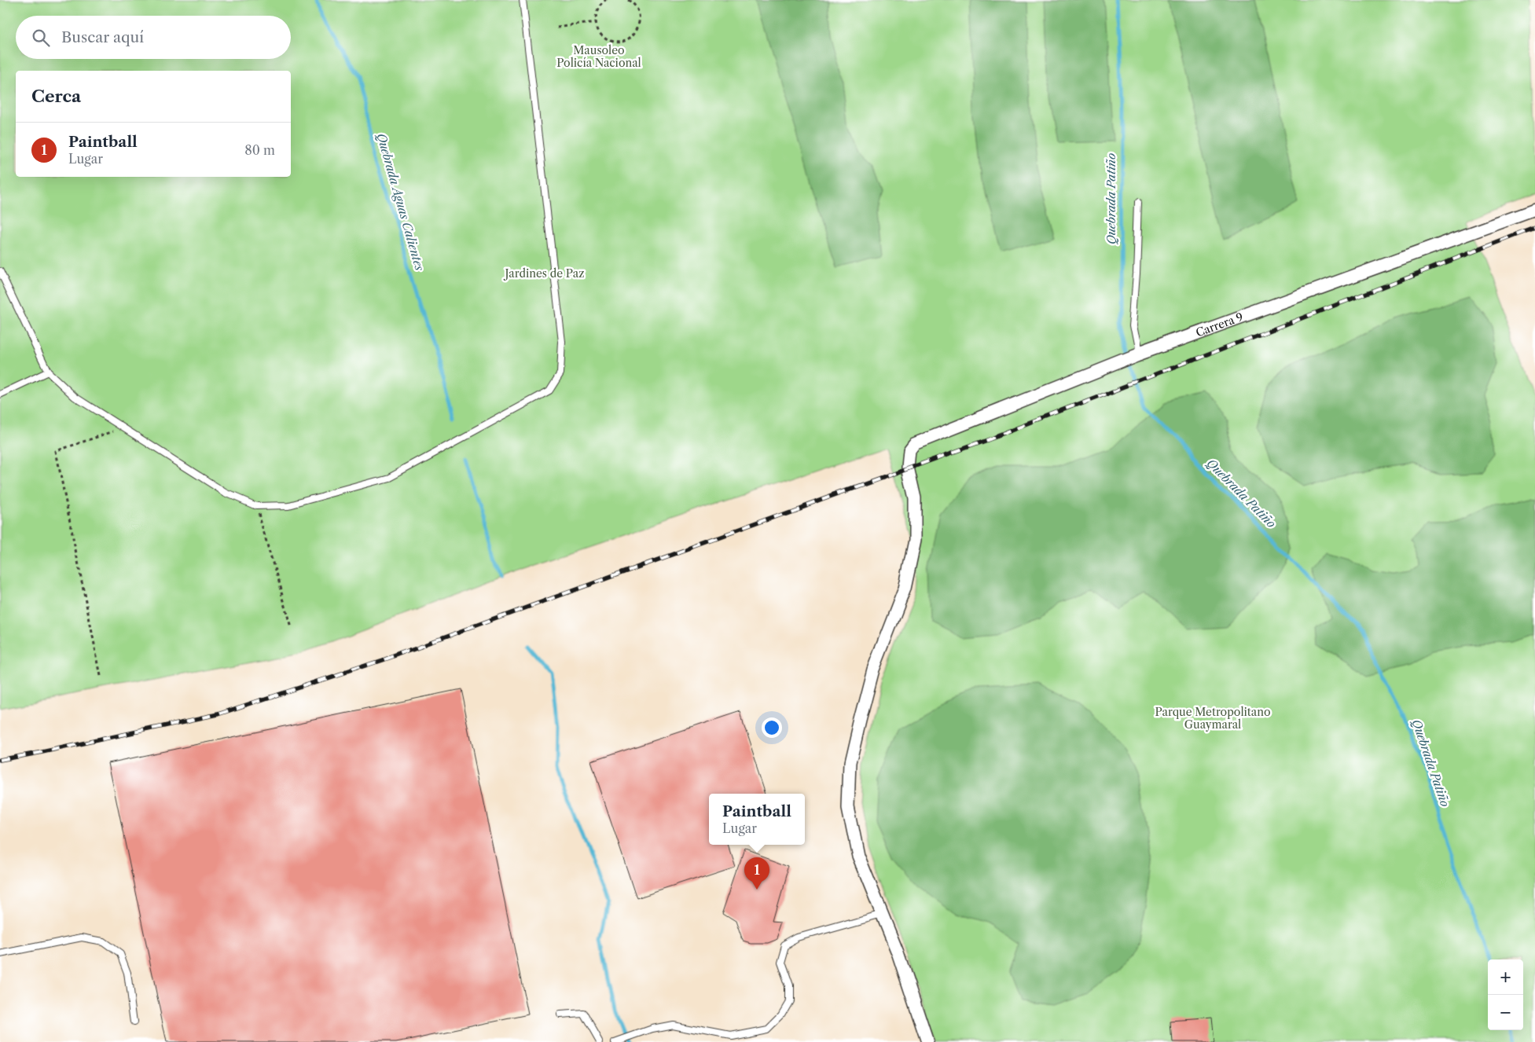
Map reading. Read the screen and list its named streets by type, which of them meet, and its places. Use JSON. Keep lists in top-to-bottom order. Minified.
{"streets":{"street":["Carrera 9"]},"water":["Quebrada Patiño","Quebrada Aguas Calientes"],"parks":["Mausoleo Policía Nacional","Jardines de Paz","Parque Metropolitano Guaymaral"],"page":{"search":"Buscar aquí","heading":"Cerca","list":[{"mark":"1","name":"Paintball","note":"Lugar","value":"80 m"}],"popup":["Paintball","Lugar"],"pins":"1","map_buttons":["+","−"]}}
